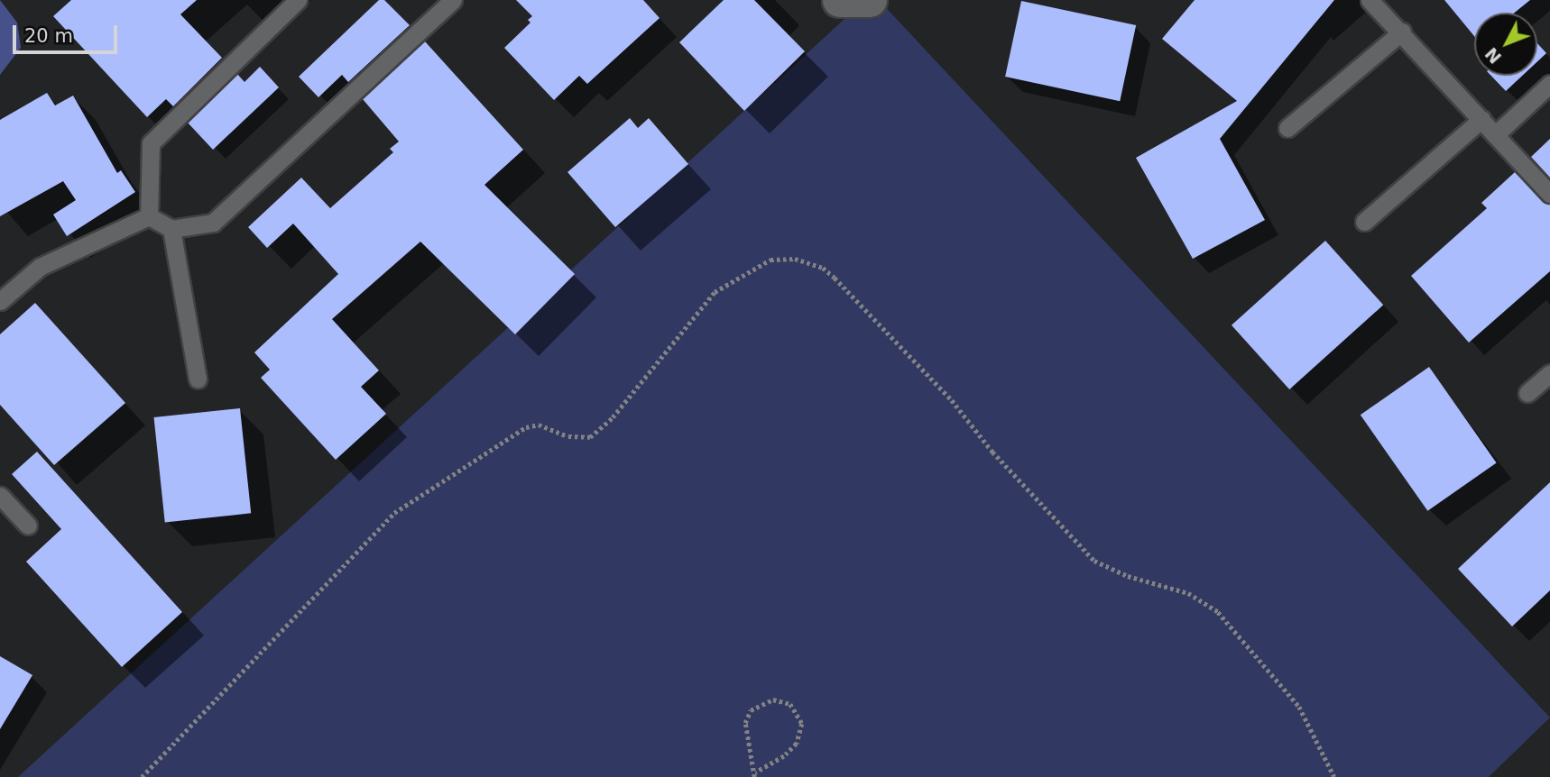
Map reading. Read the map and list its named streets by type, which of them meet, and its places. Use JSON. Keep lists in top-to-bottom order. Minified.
{"scale_bar":"20 m","north":"bottom left"}
